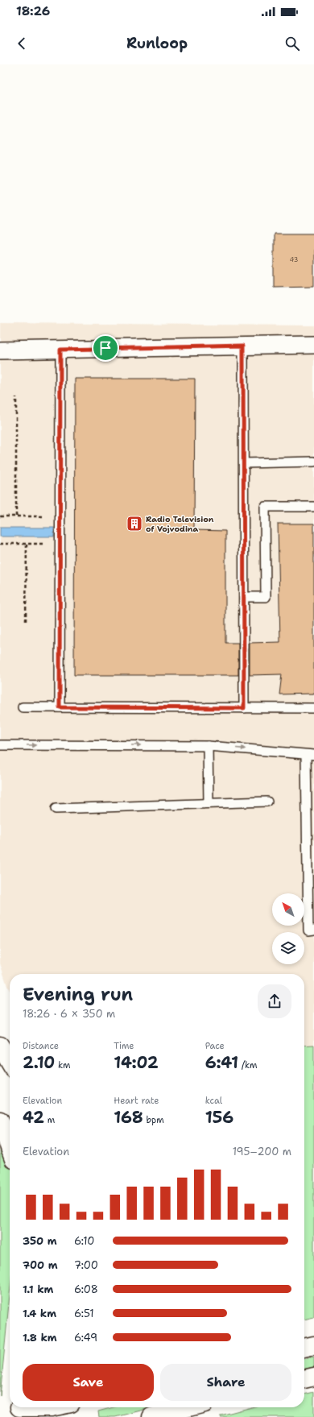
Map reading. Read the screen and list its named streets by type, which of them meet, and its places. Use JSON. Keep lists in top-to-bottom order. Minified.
{"places":{"building":["Radio Television of Vojvodina"]},"house_numbers":["43"],"north":"top left","page":{"status":"18:26","header":"Runloop","heading":["Evening run","18:26 · 6 × 350 m"],"stats":[["Distance","2.10 km"],["Time","14:02"],["Pace","6:41 /km"],["Elevation","42 m"],["Heart rate","168 bpm"],["kcal","156"]],"chart":["Elevation","195–200 m"],"list":[{"name":"350 m","note":"6:10"},{"name":"700 m","note":"7:00"},{"name":"1.1 km","note":"6:08"},{"name":"1.4 km","note":"6:51"},{"name":"1.8 km","note":"6:49"}],"buttons":["Save","Share"]}}
